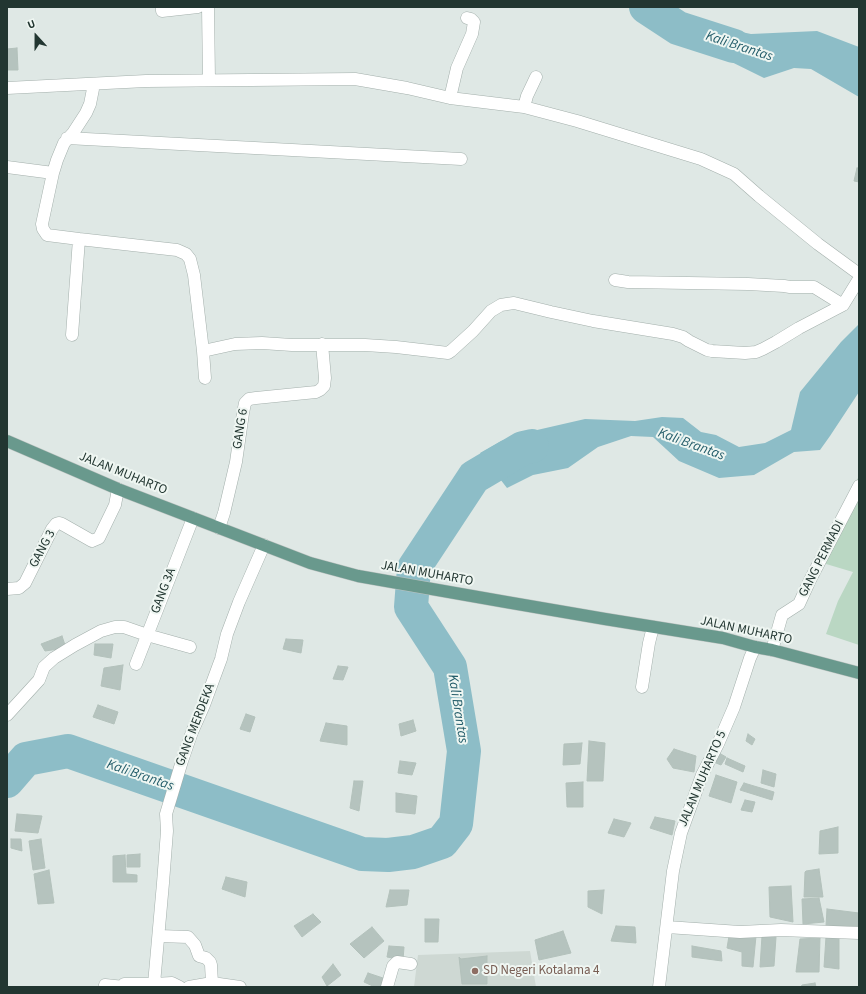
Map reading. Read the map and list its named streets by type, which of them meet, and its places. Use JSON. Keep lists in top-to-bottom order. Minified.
{"streets":{"main road":["JALAN MUHARTO"],"street":["GANG 6","GANG 3","GANG PERMADI","GANG 3A","GANG MERDEKA","JALAN MUHARTO 5"]},"crossings":[["GANG 6","JALAN MUHARTO"],["JALAN MUHARTO","GANG 3"],["JALAN MUHARTO","GANG PERMADI"],["JALAN MUHARTO","GANG 3A"],["JALAN MUHARTO","GANG MERDEKA"],["JALAN MUHARTO","JALAN MUHARTO 5"]],"water":["Kali Brantas"],"places":["SD Negeri Kotalama 4"],"north":"top"}
